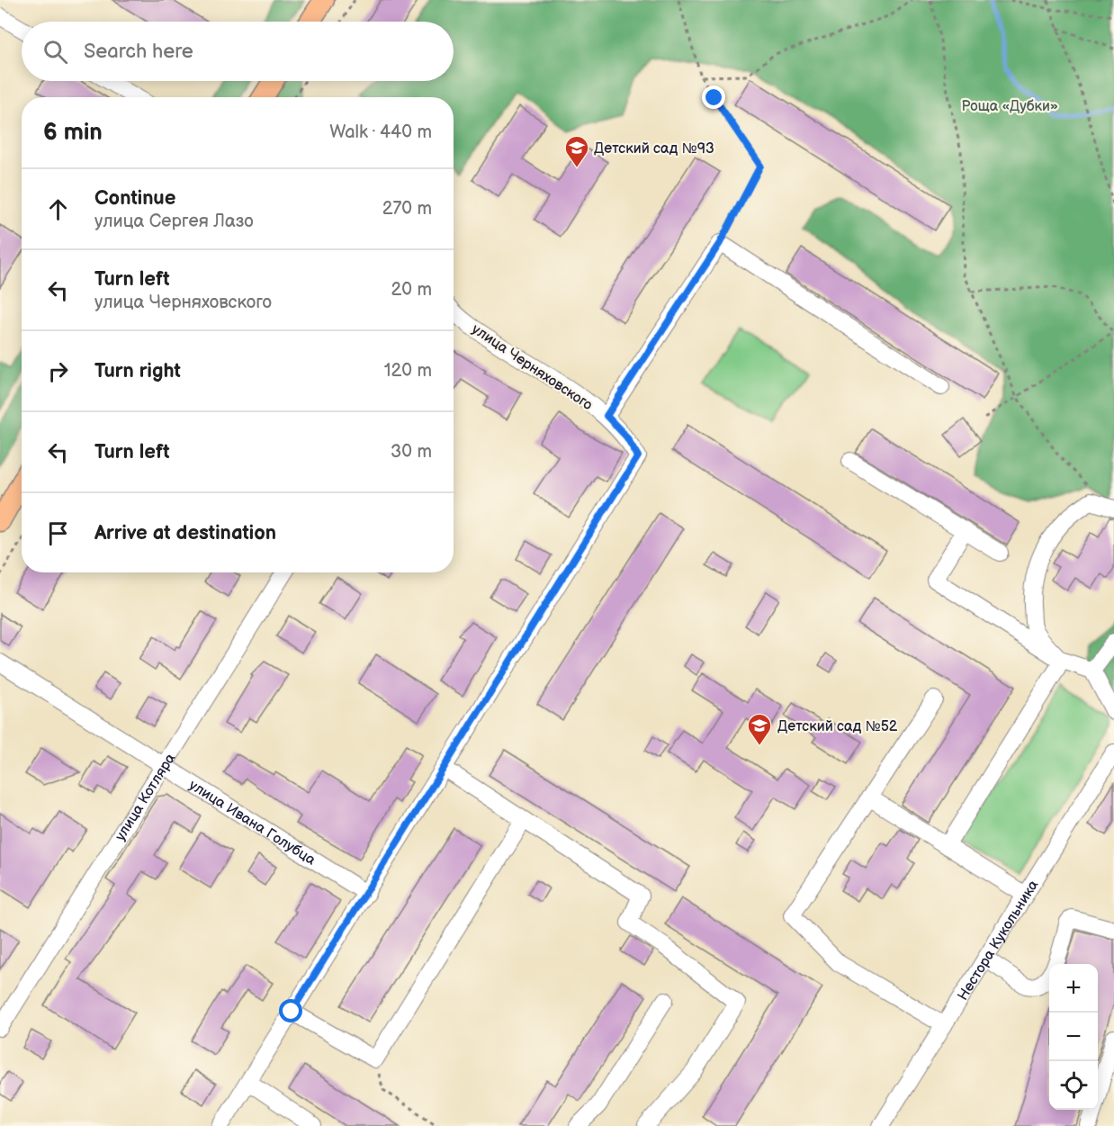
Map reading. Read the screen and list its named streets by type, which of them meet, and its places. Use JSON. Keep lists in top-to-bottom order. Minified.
{"streets":{"street":["улица Черняховского","улица Котляра","улица Ивана Голубца","Нестора Кукольника"]},"crossings":[["улица Котляра","улица Ивана Голубца"]],"parks":["Роща «Дубки»"],"places":{"school or university":["Детский сад №93","Детский сад №52"]},"page":{"search":"Search here","heading":["6 min","Walk · 440 m"],"list":[["Continue","улица Сергея Лазо","270 m"],["Turn left","улица Черняховского","20 m"],["Turn right","120 m"],["Turn left","30 m"],"Arrive at destination"],"map_buttons":["+","−"]}}
